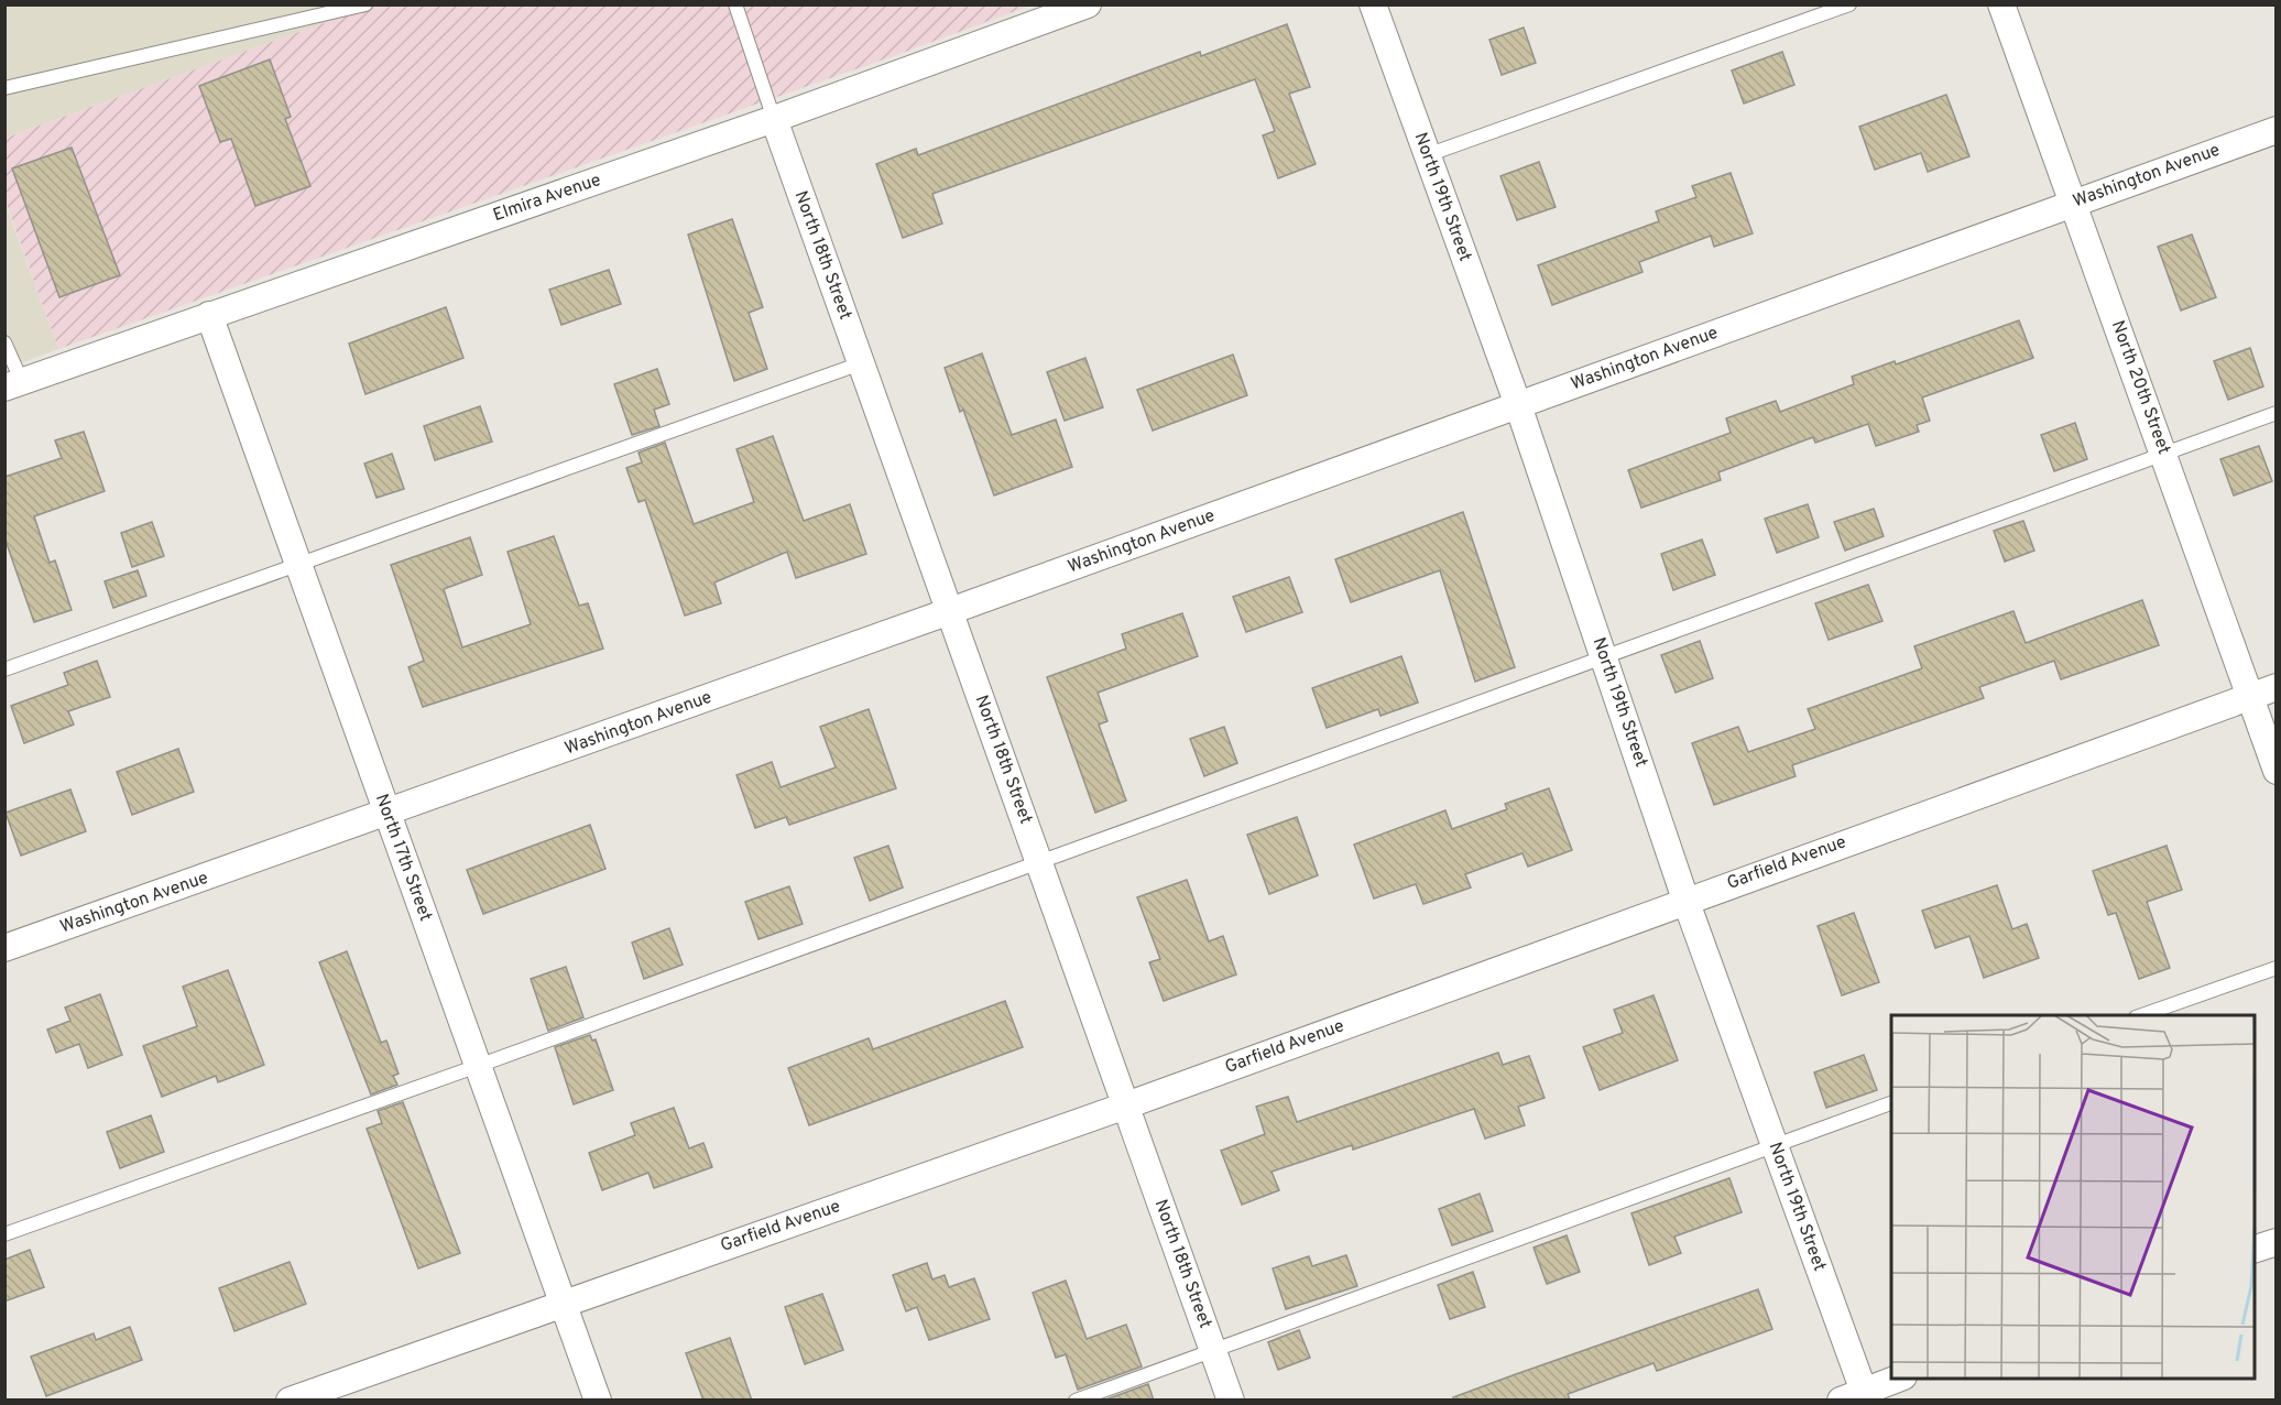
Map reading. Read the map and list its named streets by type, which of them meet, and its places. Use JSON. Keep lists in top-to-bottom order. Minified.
{"streets":{"street":["Washington Avenue","North 19th Street","Elmira Avenue","North 18th Street","North 20th Street","North 17th Street","Garfield Avenue"]},"crossings":[["Washington Avenue","North 19th Street"],["Washington Avenue","North 18th Street"],["Washington Avenue","North 20th Street"],["Washington Avenue","North 17th Street"],["North 19th Street","Garfield Avenue"],["Elmira Avenue","North 18th Street"],["Elmira Avenue","North 17th Street"],["North 18th Street","Garfield Avenue"],["North 20th Street","Garfield Avenue"],["North 17th Street","Garfield Avenue"]]}
